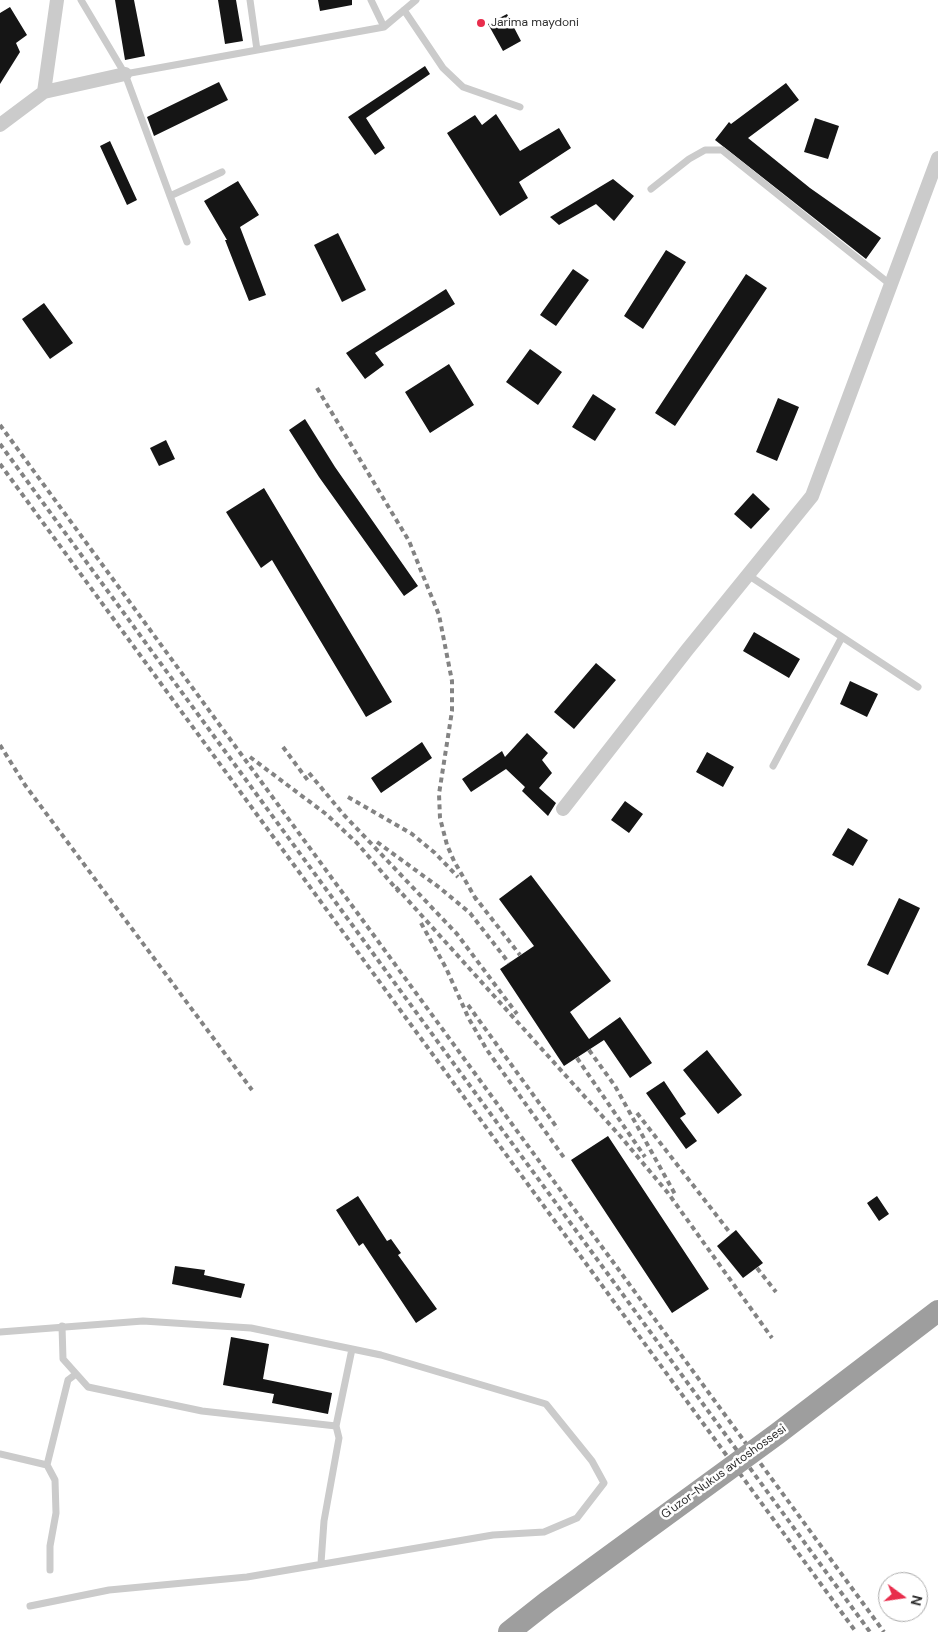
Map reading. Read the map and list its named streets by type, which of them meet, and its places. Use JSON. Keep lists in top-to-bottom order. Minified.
{"streets":{"highway":["G'uzor-Nukus avtoshossesi"]},"places":["Jarima maydoni"],"north":"right"}
